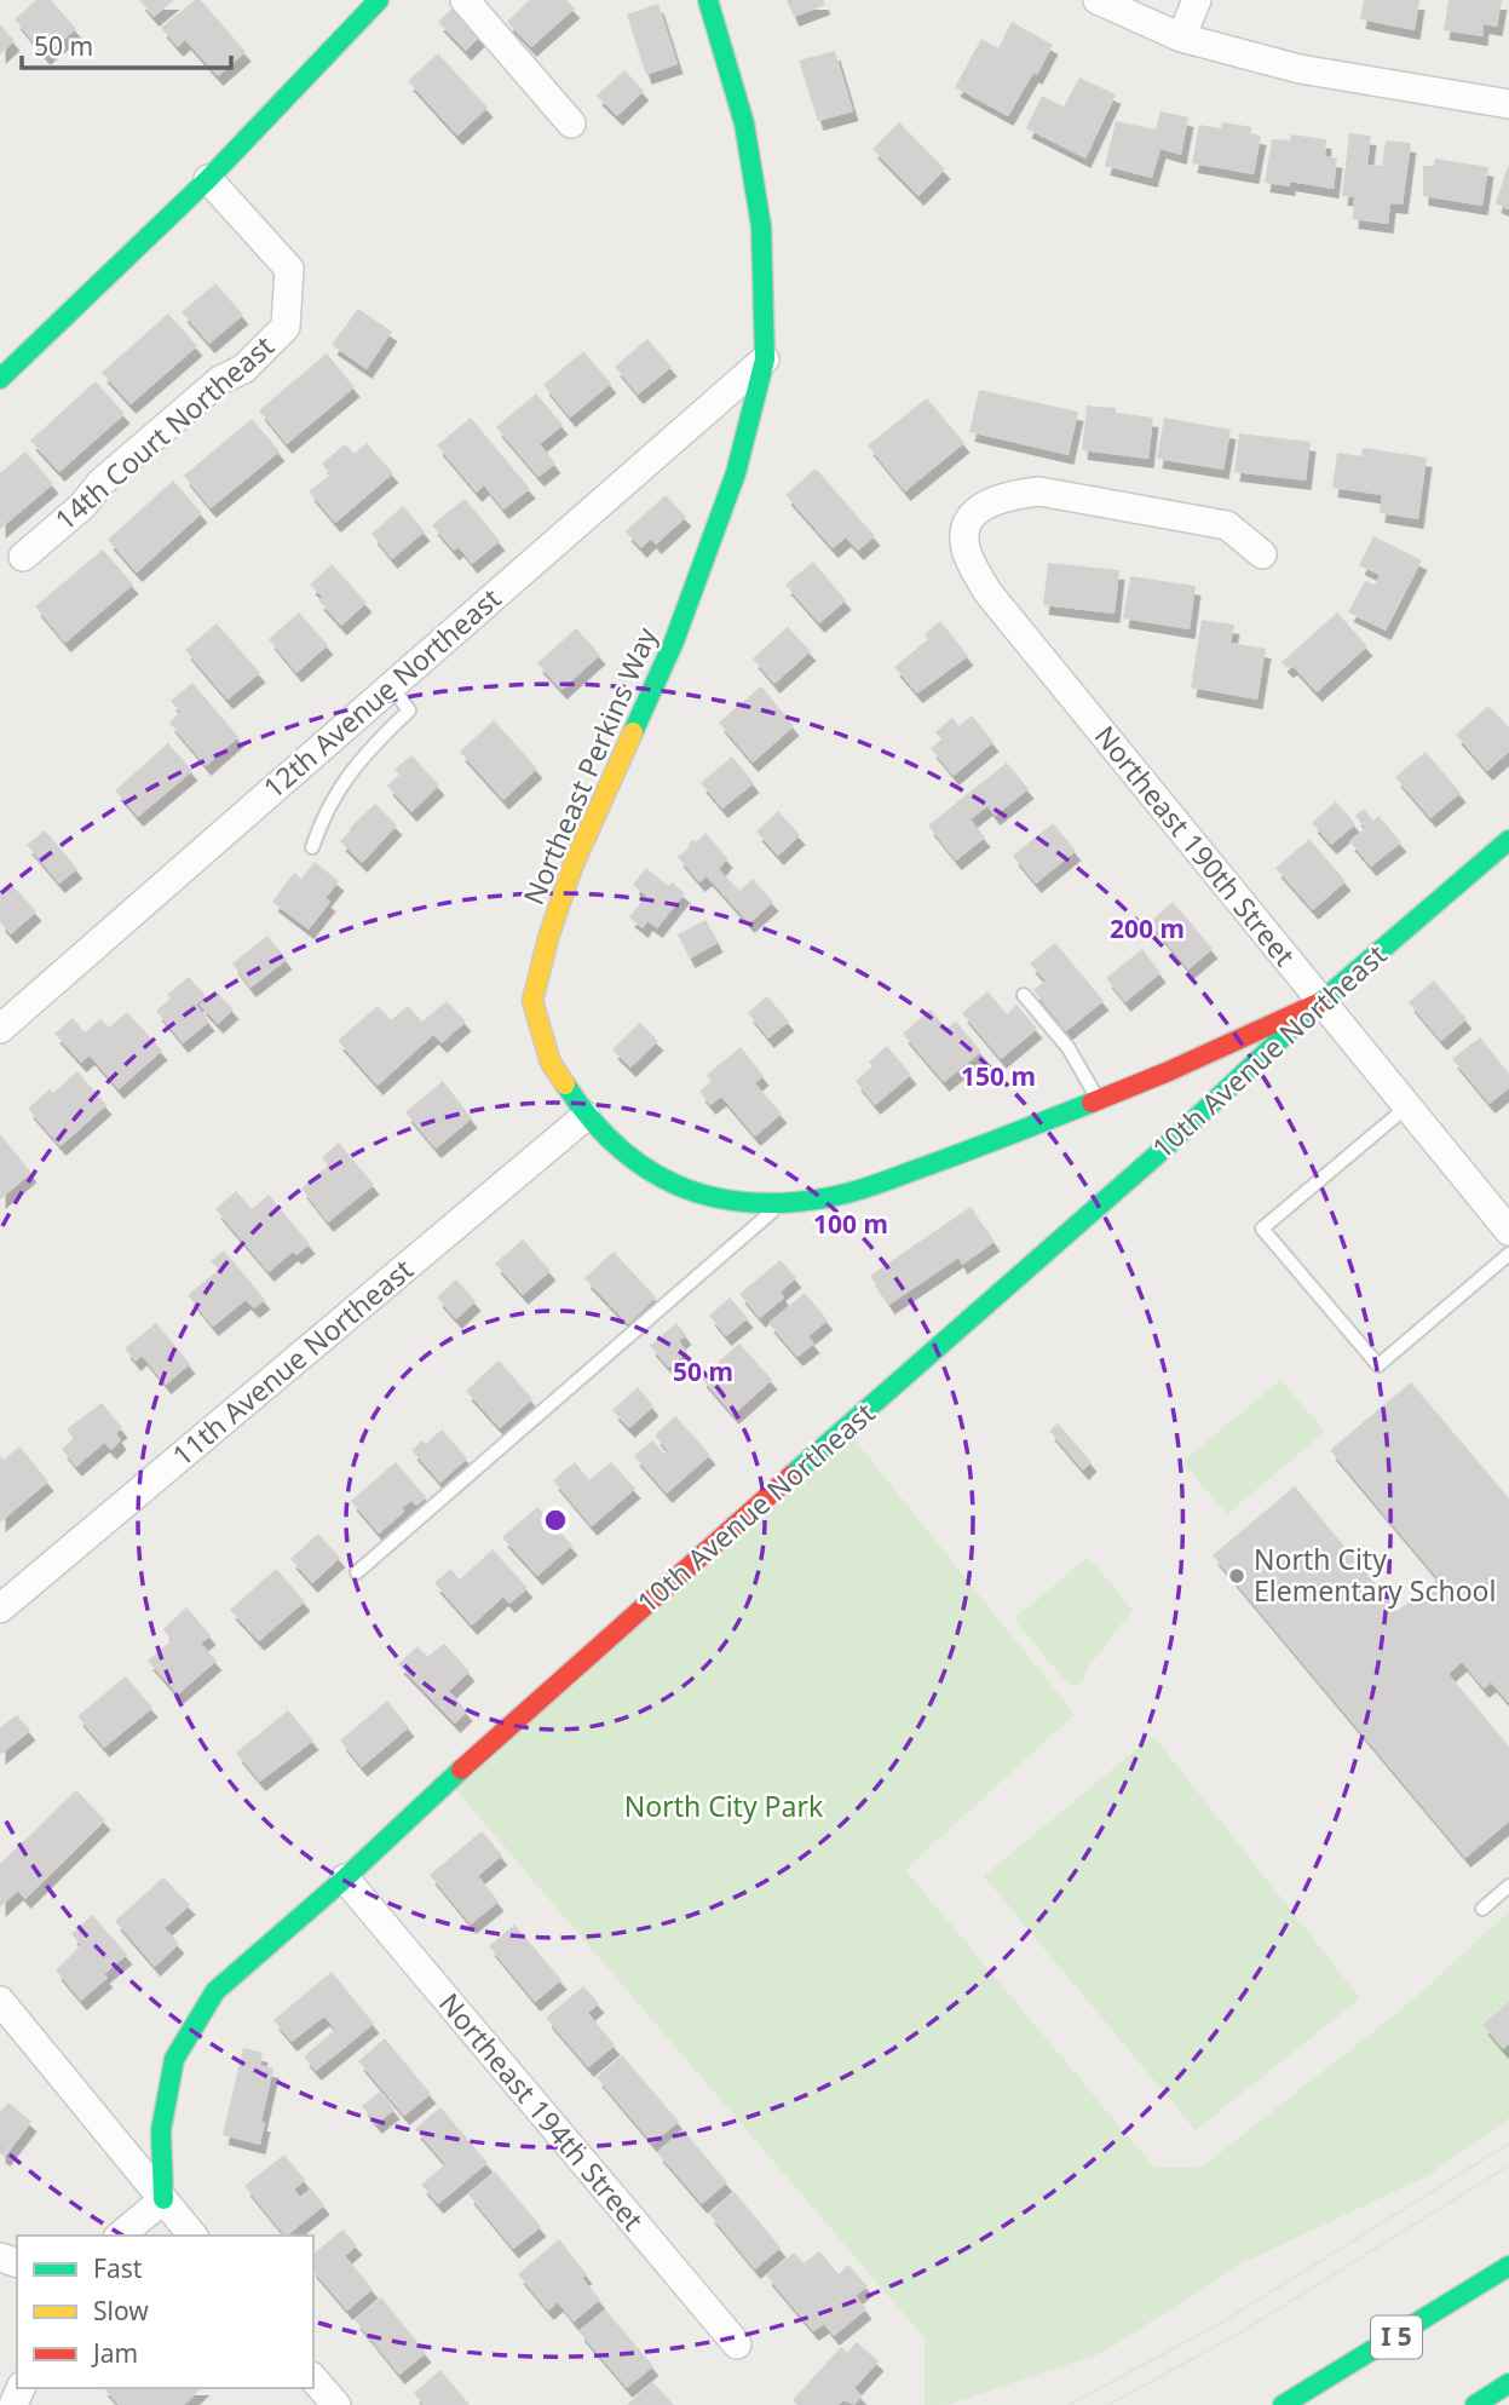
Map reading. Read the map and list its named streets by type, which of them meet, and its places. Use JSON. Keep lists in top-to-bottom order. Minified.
{"streets":{"main road":["Northeast Perkins Way","10th Avenue Northeast","I 5"],"street":["14th Court Northeast","12th Avenue Northeast","Northeast 190th Street","11th Avenue Northeast","Northeast 194th Street"]},"crossings":[["12th Avenue Northeast","Northeast Perkins Way"],["Northeast Perkins Way","Northeast 190th Street"],["Northeast Perkins Way","10th Avenue Northeast"],["Northeast Perkins Way","11th Avenue Northeast"],["Northeast 190th Street","10th Avenue Northeast"],["10th Avenue Northeast","Northeast 194th Street"]],"parks":["North City Park"],"places":["North City Elementary School"],"legend":["Fast","Slow","Jam"],"scale_bar":"50 m","rings":["200 m","150 m","100 m","50 m"]}
